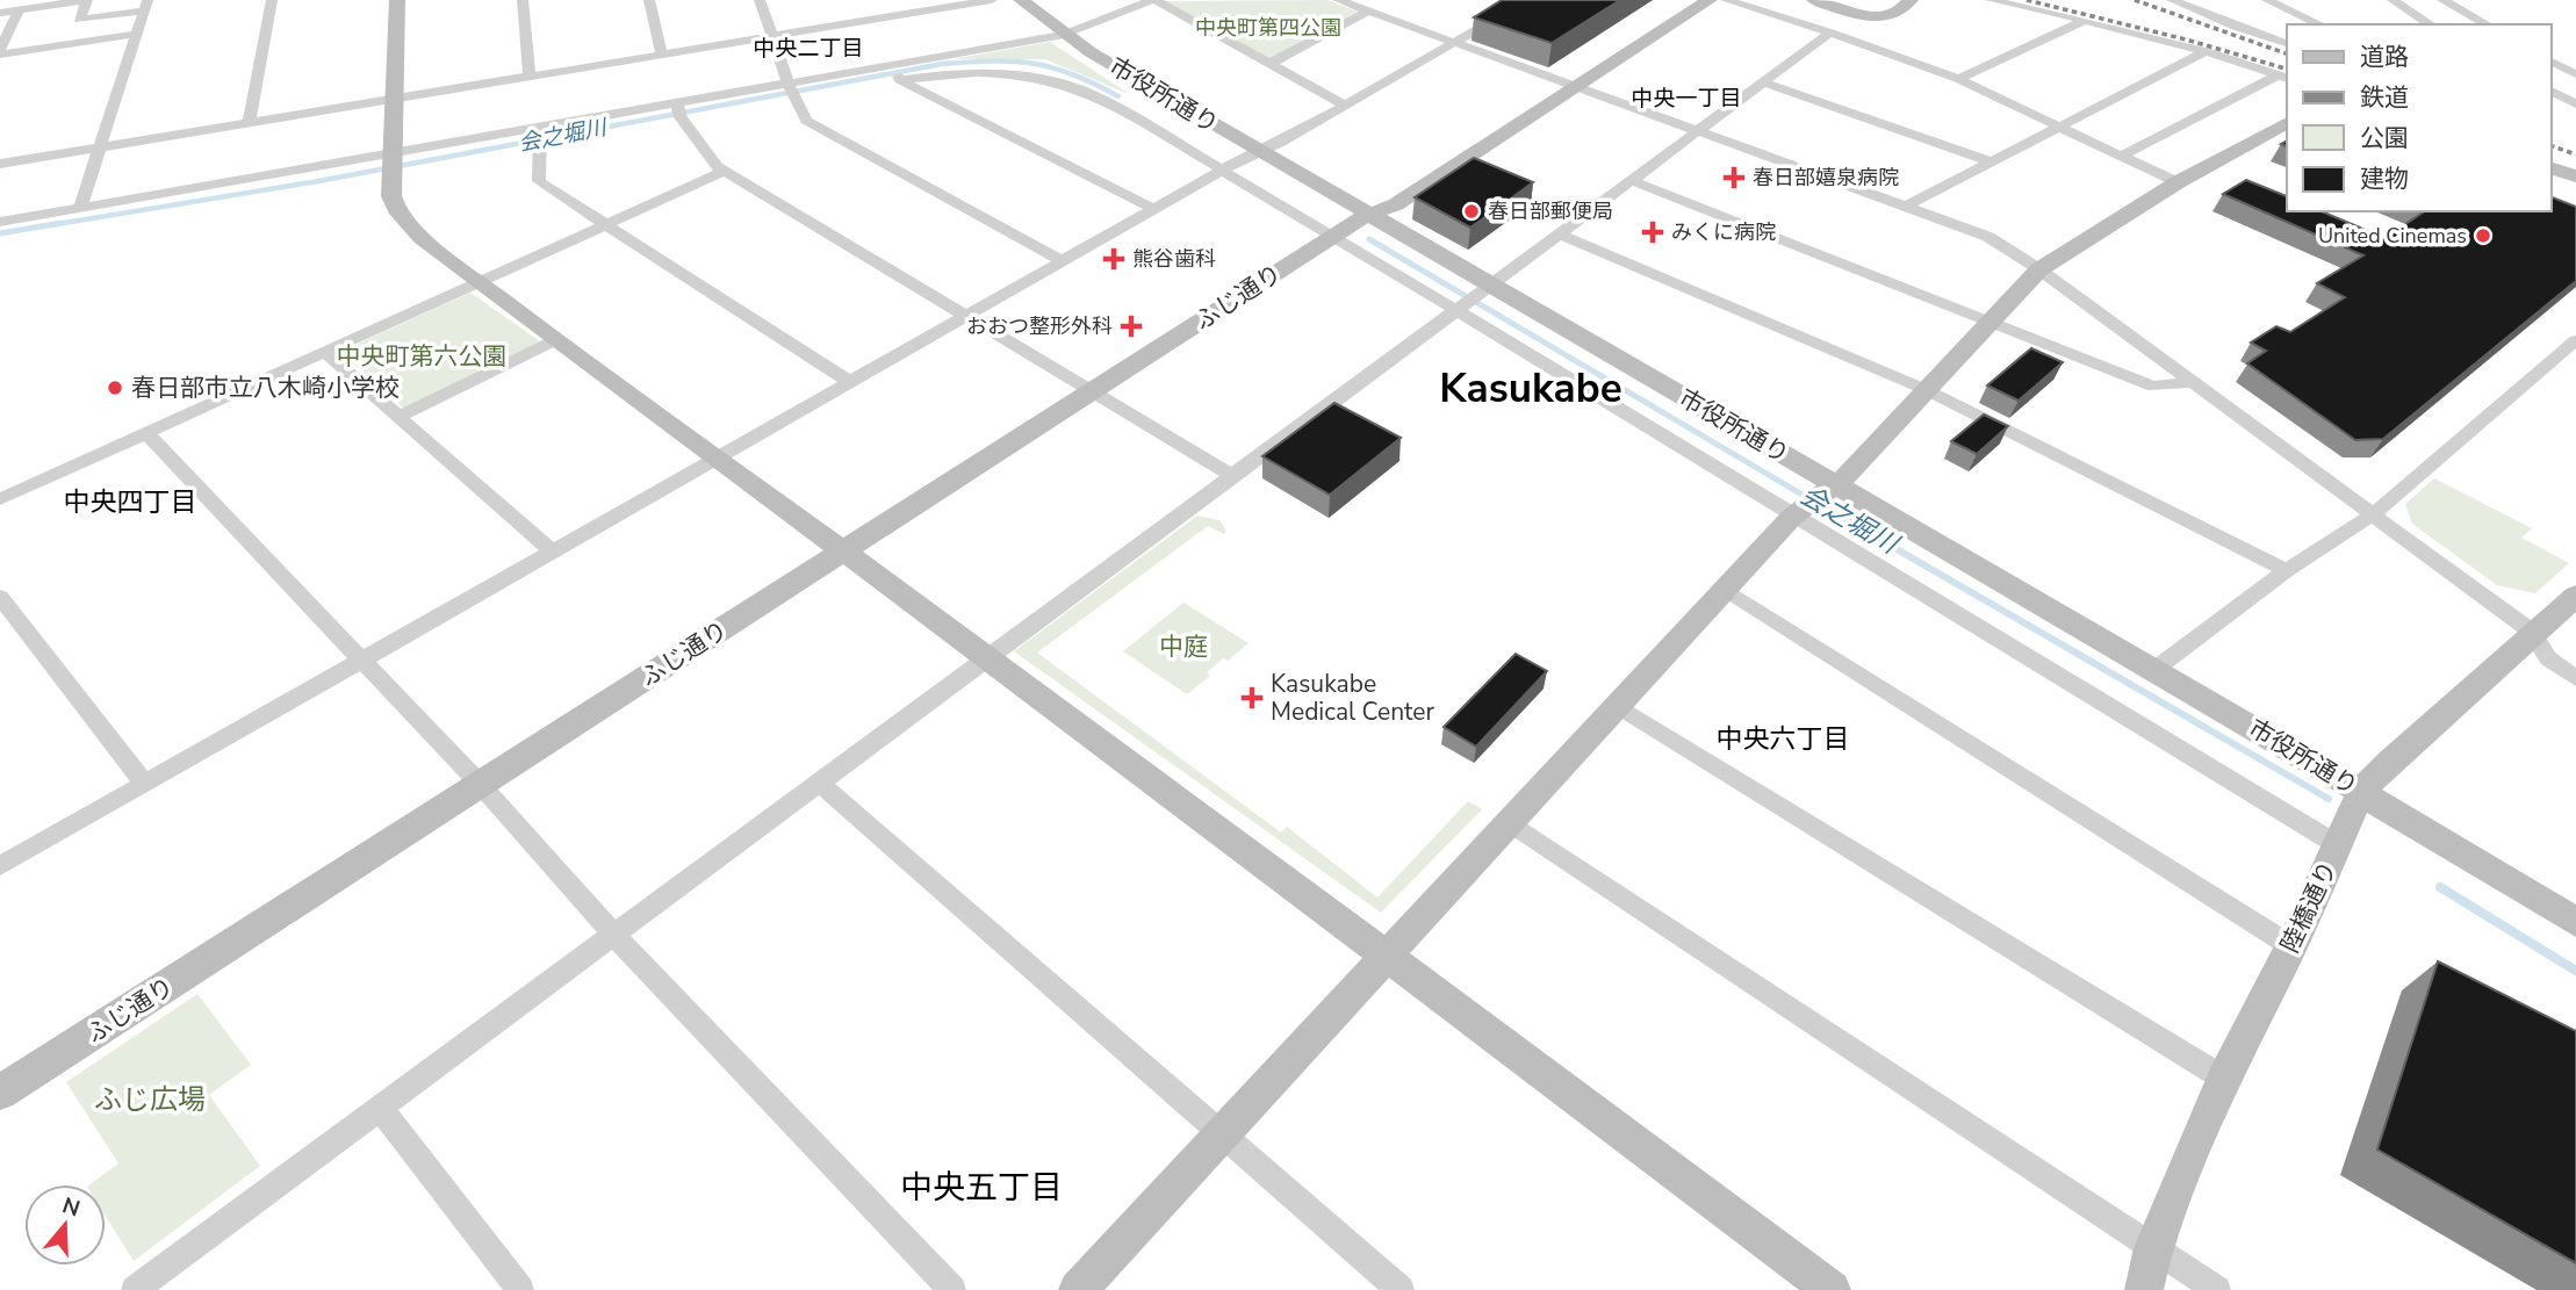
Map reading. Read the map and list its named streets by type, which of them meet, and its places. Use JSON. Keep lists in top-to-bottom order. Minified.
{"streets":{"street":["市役所通り","ふじ通り","陸橋通り"]},"crossings":[["市役所通り","ふじ通り"],["市役所通り","陸橋通り"]],"districts":["中央二丁目","中央一丁目","Kasukabe","中央四丁目","中央六丁目","中央五丁目"],"water":["会之堀川"],"parks":["中央町第四公園","中央町第六公園","中庭","ふじ広場"],"places":{"health":["春日部嬉泉病院","みくに病院","熊谷歯科","おおつ整形外科","Kasukabe Medical Center"],"other":["春日部郵便局","United Cinemas","春日部市立八木崎小学校"]},"legend":["道路","鉄道","公園","建物"],"north":"top"}
